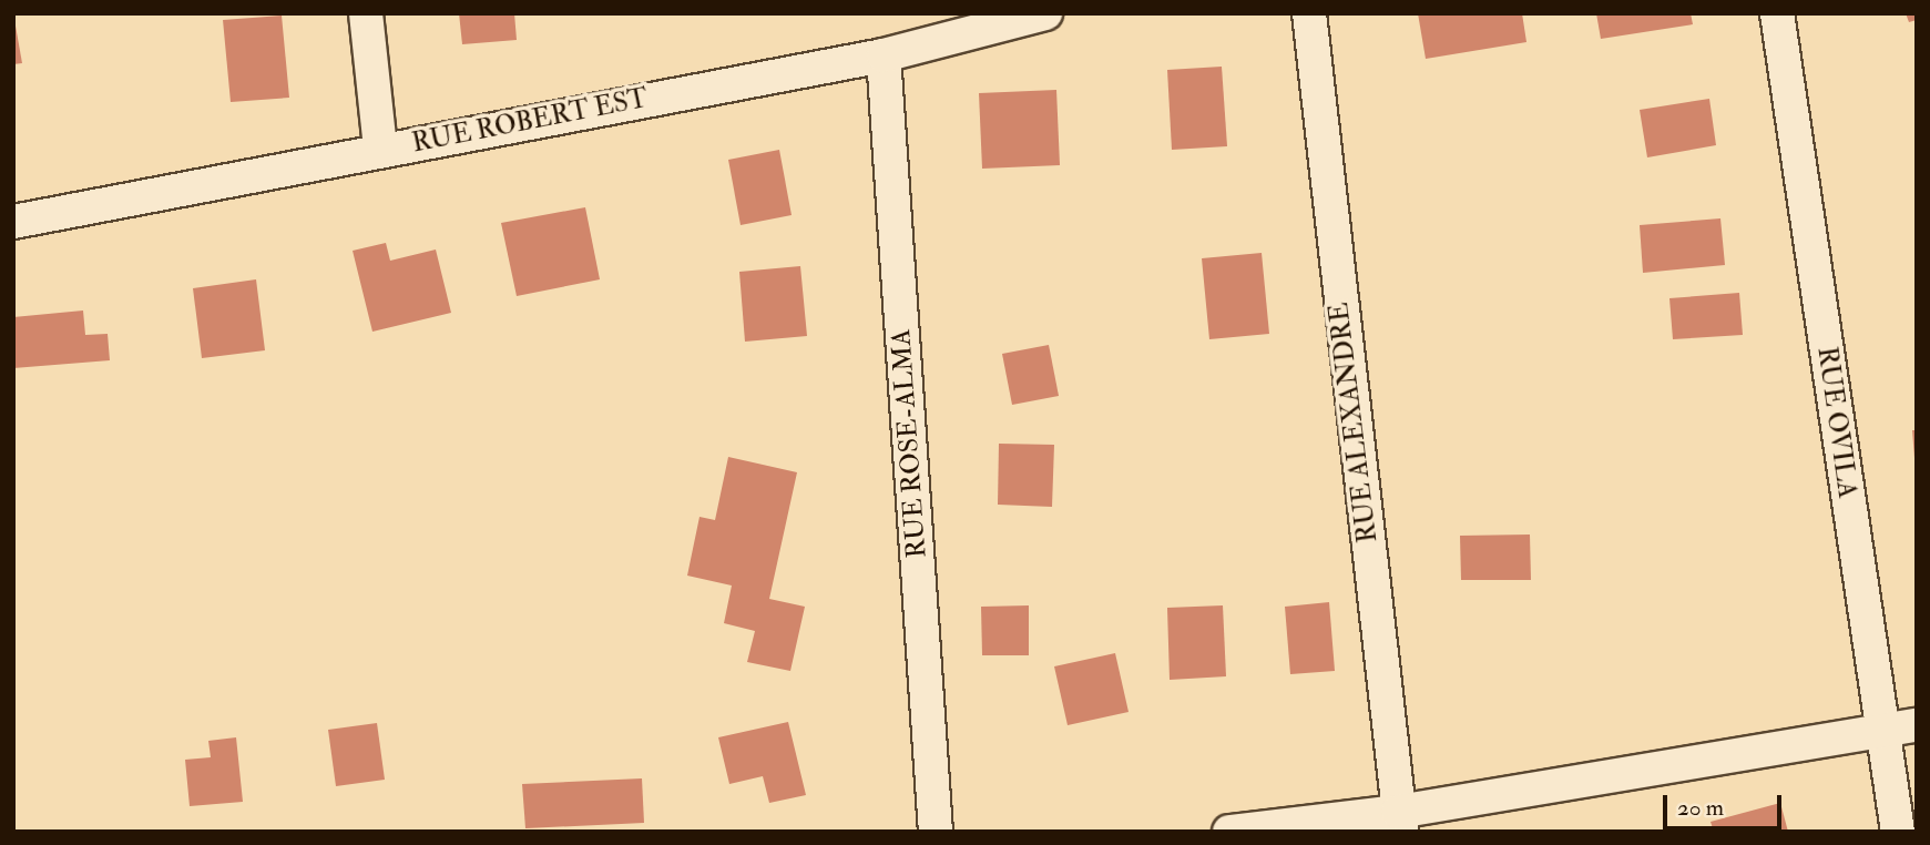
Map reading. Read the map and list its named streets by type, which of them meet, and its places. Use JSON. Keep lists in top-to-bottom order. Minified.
{"streets":{"street":["RUE ROBERT EST","RUE ALEXANDRE","RUE OVILA","RUE ROSE-ALMA"]},"crossings":[["RUE ROBERT EST","RUE ROSE-ALMA"]],"scale_bar":"20 m"}
